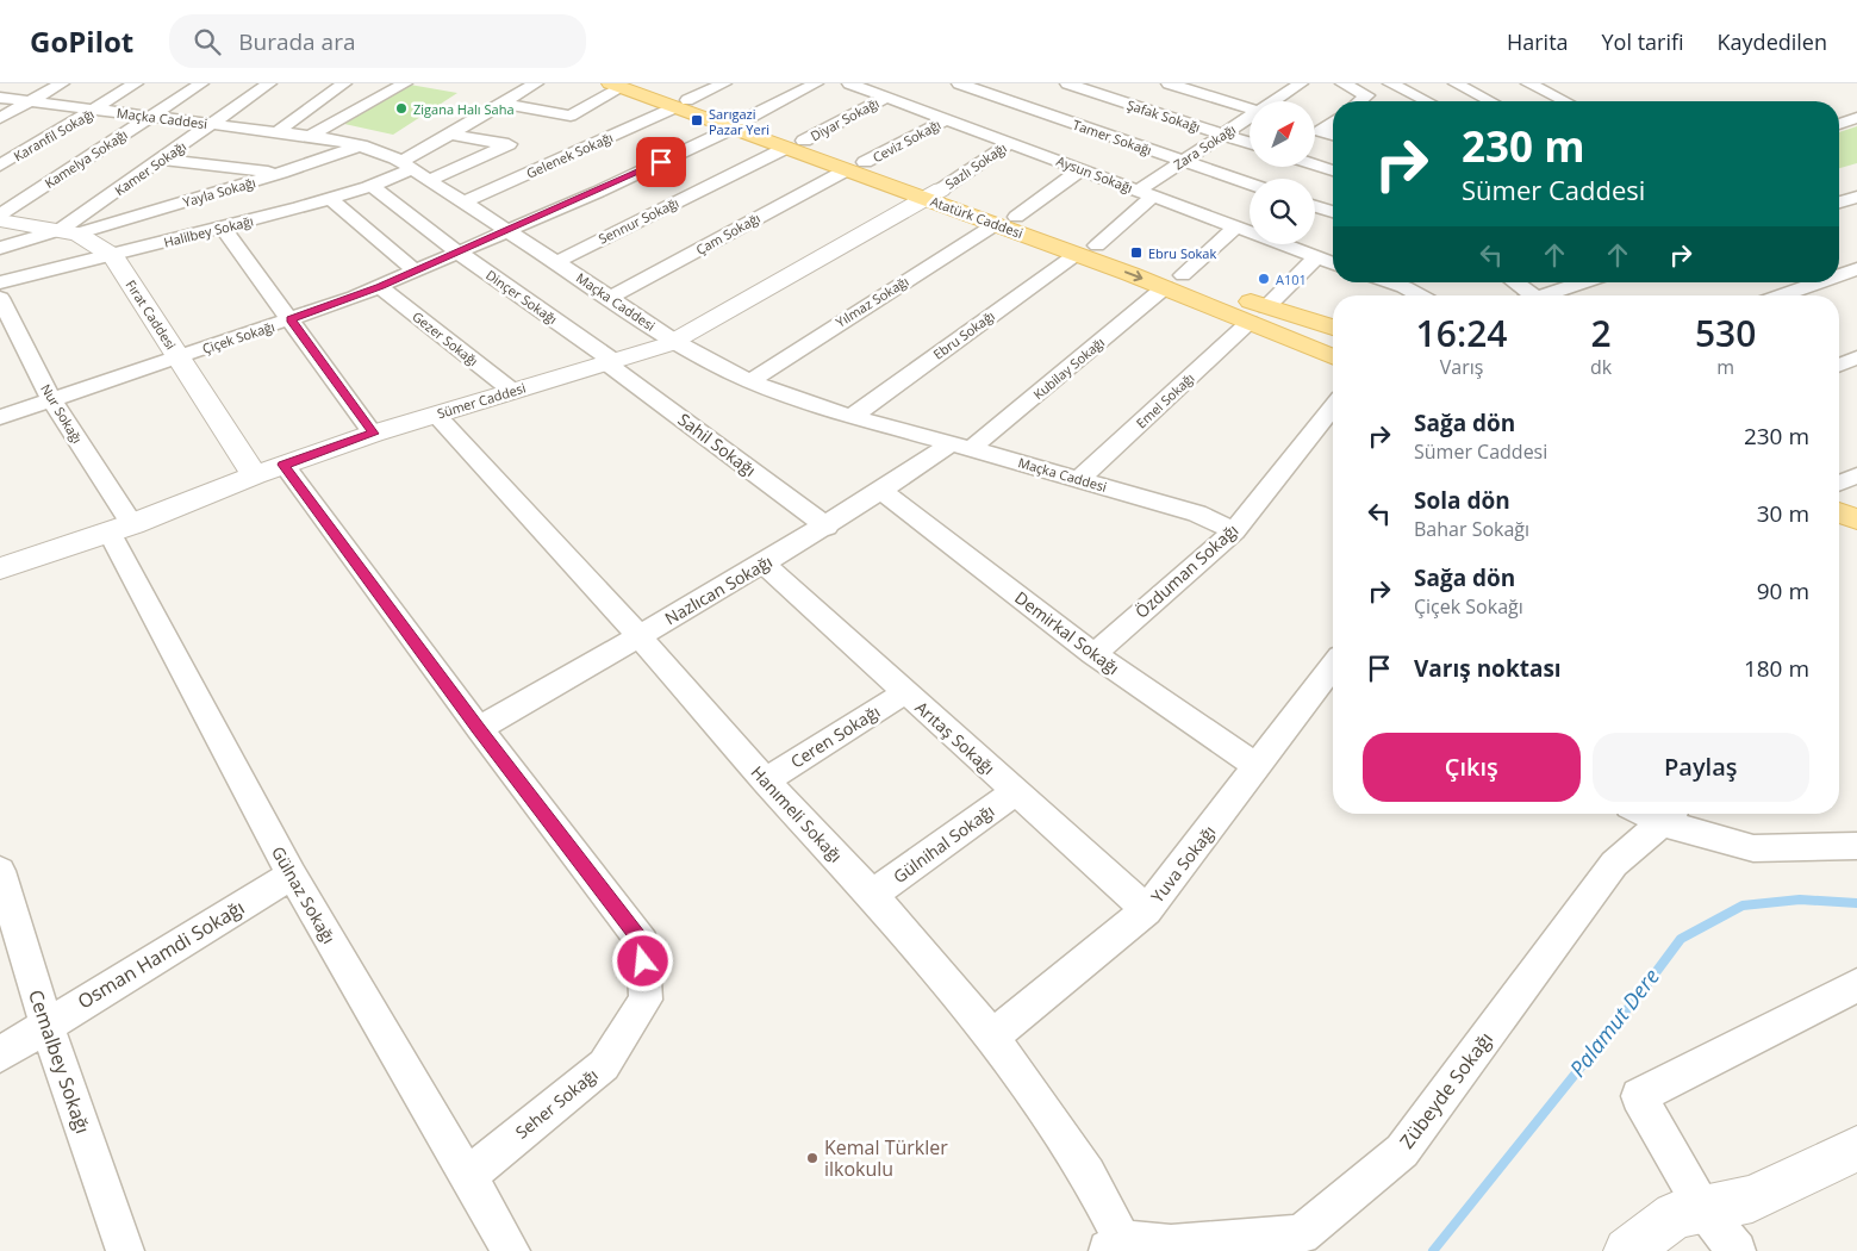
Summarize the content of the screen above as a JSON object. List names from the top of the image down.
{
  "streets": {
    "main road": ["Atatürk Caddesi"],
    "street": [
      "Şafak Sokağı",
      "Maçka Caddesi",
      "Diyar Sokağı",
      "Karanfil Sokağı",
      "Tamer Sokağı",
      "Ceviz Sokağı",
      "Zara Sokağı",
      "Gelenek Sokağı",
      "Kamelya Sokağı",
      "Sazlı Sokağı",
      "Kamer Sokağı",
      "Aysun Sokağı",
      "Yayla Sokağı",
      "Sennur Sokağı",
      "Halilbey Sokağı",
      "Çam Sokağı",
      "Dinçer Sokağı",
      "Yılmaz Sokağı",
      "Fırat Caddesi",
      "Ebru Sokağı",
      "Çiçek Sokağı",
      "Gezer Sokağı",
      "Kubilay Sokağı",
      "Sümer Caddesi",
      "Emel Sokağı",
      "Nur Sokağı",
      "Sahil Sokağı",
      "Özduman Sokağı",
      "Nazlıcan Sokağı",
      "Demirkal Sokağı",
      "Ceren Sokağı",
      "Arıtaş Sokağı",
      "Hanımeli Sokağı",
      "Gülnihal Sokağı",
      "Yuva Sokağı",
      "Gülnaz Sokağı",
      "Osman Hamdi Sokağı",
      "Cemalbey Sokağı",
      "Zübeyde Sokağı",
      "Seher Sokağı"
    ]
  },
  "crossings": [
    ["Şafak Sokağı", "Zara Sokağı"],
    ["Maçka Caddesi", "Karanfil Sokağı"],
    ["Maçka Caddesi", "Gelenek Sokağı"],
    ["Maçka Caddesi", "Kamelya Sokağı"],
    ["Maçka Caddesi", "Kamer Sokağı"],
    ["Maçka Caddesi", "Yayla Sokağı"],
    ["Maçka Caddesi", "Sennur Sokağı"],
    ["Maçka Caddesi", "Halilbey Sokağı"],
    ["Maçka Caddesi", "Çam Sokağı"],
    ["Maçka Caddesi", "Yılmaz Sokağı"],
    ["Maçka Caddesi", "Ebru Sokağı"],
    ["Maçka Caddesi", "Çiçek Sokağı"],
    ["Maçka Caddesi", "Kubilay Sokağı"],
    ["Maçka Caddesi", "Sümer Caddesi"],
    ["Maçka Caddesi", "Emel Sokağı"],
    ["Maçka Caddesi", "Özduman Sokağı"],
    ["Maçka Caddesi", "Nazlıcan Sokağı"],
    ["Diyar Sokağı", "Aysun Sokağı"],
    ["Diyar Sokağı", "Atatürk Caddesi"],
    ["Diyar Sokağı", "Sennur Sokağı"],
    ["Tamer Sokağı", "Zara Sokağı"],
    ["Ceviz Sokağı", "Aysun Sokağı"],
    ["Ceviz Sokağı", "Atatürk Caddesi"],
    ["Ceviz Sokağı", "Çam Sokağı"],
    ["Zara Sokağı", "Aysun Sokağı"],
    ["Zara Sokağı", "Atatürk Caddesi"],
    ["Gelenek Sokağı", "Atatürk Caddesi"],
    ["Sazlı Sokağı", "Aysun Sokağı"],
    ["Sazlı Sokağı", "Atatürk Caddesi"],
    ["Sazlı Sokağı", "Sümer Caddesi"],
    ["Kamer Sokağı", "Yayla Sokağı"],
    ["Kamer Sokağı", "Fırat Caddesi"],
    ["Aysun Sokağı", "Kubilay Sokağı"],
    ["Yayla Sokağı", "Fırat Caddesi"],
    ["Atatürk Caddesi", "Sennur Sokağı"],
    ["Atatürk Caddesi", "Çam Sokağı"],
    ["Atatürk Caddesi", "Yılmaz Sokağı"],
    ["Atatürk Caddesi", "Ebru Sokağı"],
    ["Atatürk Caddesi", "Çiçek Sokağı"],
    ["Atatürk Caddesi", "Kubilay Sokağı"],
    ["Atatürk Caddesi", "Sümer Caddesi"],
    ["Atatürk Caddesi", "Emel Sokağı"],
    ["Halilbey Sokağı", "Dinçer Sokağı"],
    ["Halilbey Sokağı", "Fırat Caddesi"],
    ["Dinçer Sokağı", "Çiçek Sokağı"],
    ["Dinçer Sokağı", "Sümer Caddesi"],
    ["Dinçer Sokağı", "Sahil Sokağı"],
    ["Fırat Caddesi", "Çiçek Sokağı"],
    ["Fırat Caddesi", "Sümer Caddesi"],
    ["Çiçek Sokağı", "Gezer Sokağı"],
    ["Çiçek Sokağı", "Nur Sokağı"],
    ["Gezer Sokağı", "Sümer Caddesi"],
    ["Kubilay Sokağı", "Nazlıcan Sokağı"],
    ["Sümer Caddesi", "Nur Sokağı"],
    ["Sümer Caddesi", "Sahil Sokağı"],
    ["Sümer Caddesi", "Hanımeli Sokağı"],
    ["Sümer Caddesi", "Gülnaz Sokağı"],
    ["Sümer Caddesi", "Seher Sokağı"],
    ["Nur Sokağı", "Gülnaz Sokağı"],
    ["Sahil Sokağı", "Nazlıcan Sokağı"],
    ["Özduman Sokağı", "Demirkal Sokağı"],
    ["Nazlıcan Sokağı", "Demirkal Sokağı"],
    ["Nazlıcan Sokağı", "Arıtaş Sokağı"],
    ["Nazlıcan Sokağı", "Hanımeli Sokağı"],
    ["Nazlıcan Sokağı", "Seher Sokağı"],
    ["Demirkal Sokağı", "Yuva Sokağı"],
    ["Ceren Sokağı", "Arıtaş Sokağı"],
    ["Ceren Sokağı", "Hanımeli Sokağı"],
    ["Arıtaş Sokağı", "Gülnihal Sokağı"],
    ["Arıtaş Sokağı", "Yuva Sokağı"],
    ["Hanımeli Sokağı", "Gülnihal Sokağı"],
    ["Hanımeli Sokağı", "Yuva Sokağı"],
    ["Hanımeli Sokağı", "Zübeyde Sokağı"],
    ["Gülnaz Sokağı", "Osman Hamdi Sokağı"],
    ["Gülnaz Sokağı", "Seher Sokağı"],
    ["Osman Hamdi Sokağı", "Cemalbey Sokağı"]
  ],
  "water": ["Palamut Dere"],
  "places": {
    "other": ["Zigana Halı Saha", "A101", "Kemal Türkler ilkokulu"],
    "transit": ["Sarıgazi Pazar Yeri", "Ebru Sokak"]
  },
  "north": "top right",
  "page": {
    "header": "GoPilot",
    "search": "Burada ara",
    "nav": ["Harita", "Yol tarifi", "Kaydedilen"],
    "turn": ["230 m", "Sümer Caddesi"],
    "eta": [
      "16:24",
      "Varış",
      "2",
      "dk",
      "530",
      "m"
    ],
    "list": [
      {
        "name": "Sağa dön",
        "note": "Sümer Caddesi",
        "value": "230 m"
      },
      {
        "name": "Sola dön",
        "note": "Bahar Sokağı",
        "value": "30 m"
      },
      {
        "name": "Sağa dön",
        "note": "Çiçek Sokağı",
        "value": "90 m"
      },
      {
        "name": "Varış noktası",
        "value": "180 m"
      }
    ],
    "buttons": ["Çıkış", "Paylaş"]
  }
}
